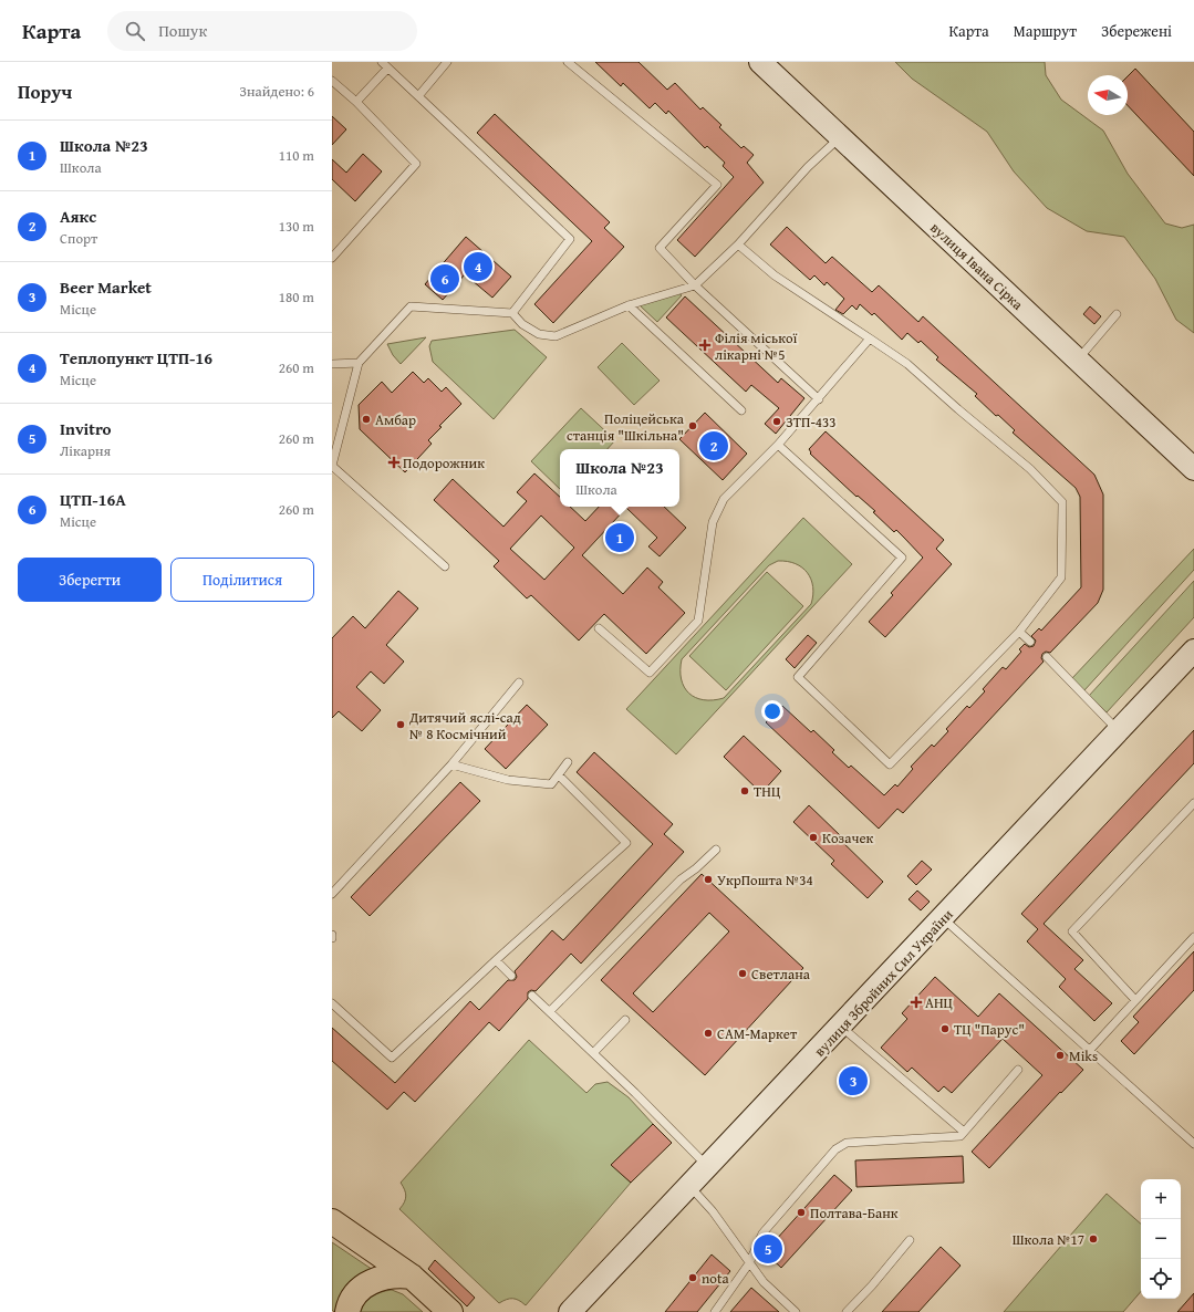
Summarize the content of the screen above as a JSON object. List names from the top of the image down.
{
  "streets": {
    "street": ["вулиця Івана Сірка", "вулиця Збройних Сил України"]
  },
  "places": {
    "health": ["Філія міської лікарні №5", "Подорожник", "АНЦ"],
    "other": [
      "Амбар",
      "ЗТП-433",
      "Поліцейська станція \"Шкільна\"",
      "Дитячий яслі-сад № 8 Космічний",
      "ТНЦ",
      "Козачек",
      "УкрПошта №34",
      "Светлана",
      "ТЦ \"Парус\"",
      "САМ-Маркет",
      "Miks",
      "Полтава-Банк",
      "Школа №17",
      "nota"
    ]
  },
  "north": "left",
  "page": {
    "header": "Карта",
    "search": "Пошук",
    "nav": ["Карта", "Маршрут", "Збережені"],
    "heading": ["Поруч", "Знайдено: 6"],
    "list": [
      {
        "mark": "1",
        "name": "Школа №23",
        "note": "Школа",
        "value": "110 m"
      },
      {
        "mark": "2",
        "name": "Аякс",
        "note": "Спорт",
        "value": "130 m"
      },
      {
        "mark": "3",
        "name": "Beer Market",
        "note": "Місце",
        "value": "180 m"
      },
      {
        "mark": "4",
        "name": "Теплопункт ЦТП-16",
        "note": "Місце",
        "value": "260 m"
      },
      {
        "mark": "5",
        "name": "Invitro",
        "note": "Лікарня",
        "value": "260 m"
      },
      {
        "mark": "6",
        "name": "ЦТП-16А",
        "note": "Місце",
        "value": "260 m"
      }
    ],
    "pins": [
      "4",
      "6",
      "2",
      "1",
      "3",
      "5"
    ],
    "popup": ["Школа №23", "Школа"],
    "buttons": ["Зберегти", "Поділитися"],
    "map_buttons": ["+", "−"]
  }
}
